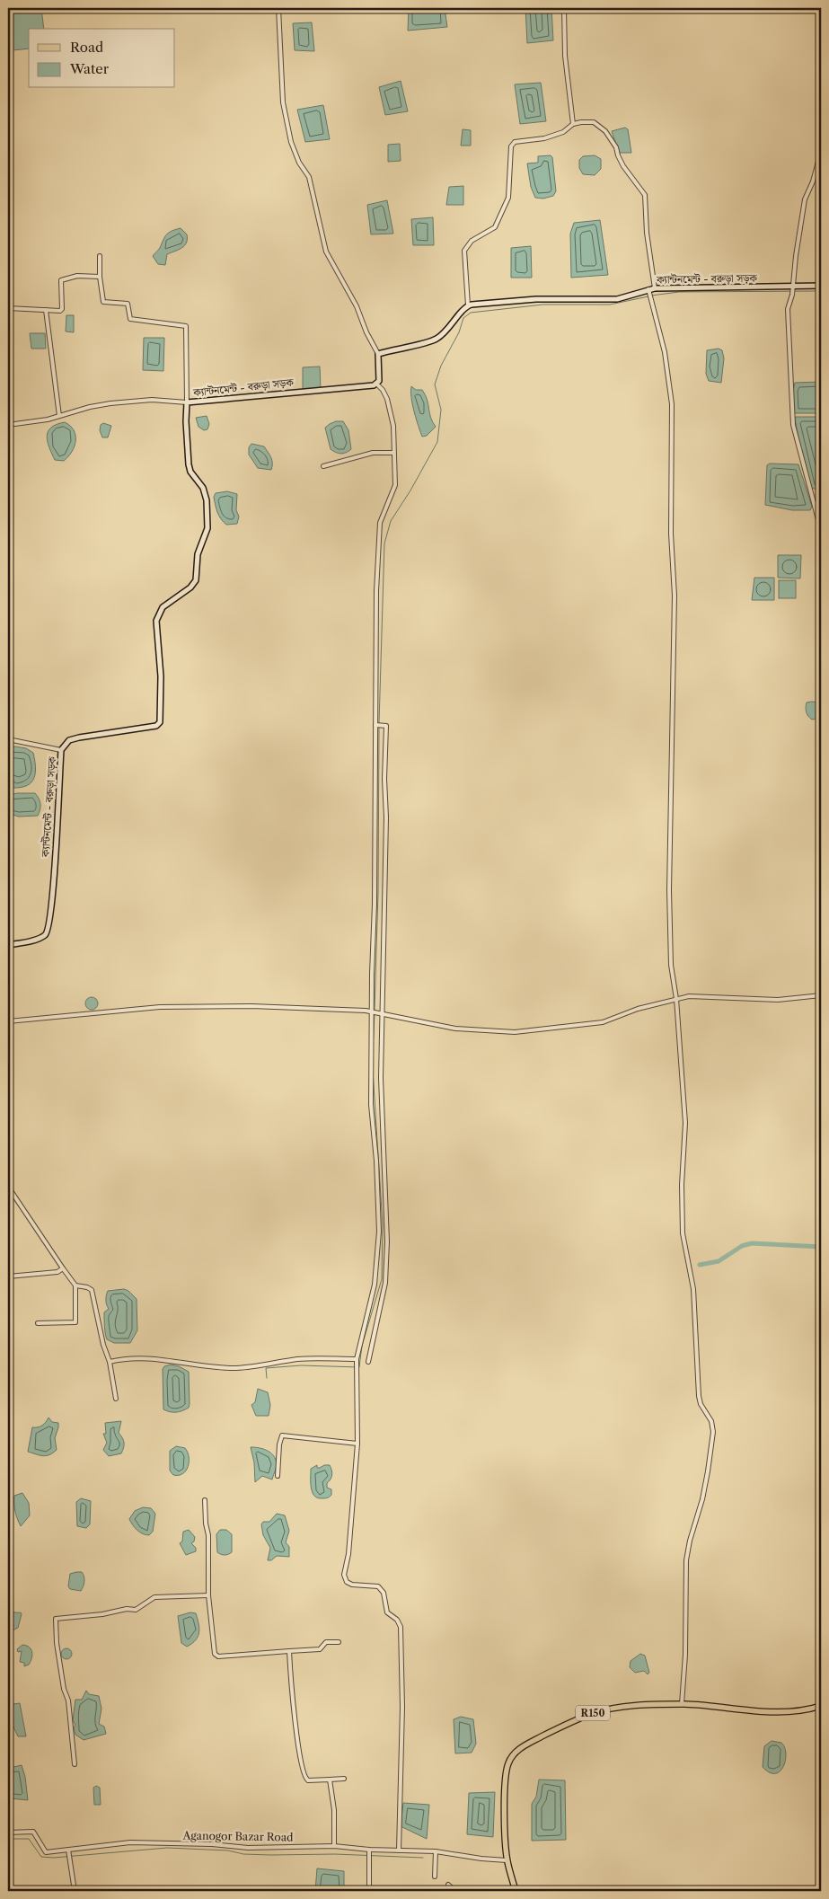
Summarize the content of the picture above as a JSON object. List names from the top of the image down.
{
  "streets": {
    "main road": ["ক্যান্টনমেন্ট - বরুড়া সড়ক", "R150"],
    "street": ["Aganogor Bazar Road"]
  },
  "crossings": [
    ["R150", "Aganogor Bazar Road"]
  ],
  "legend": ["Road", "Water"]
}
